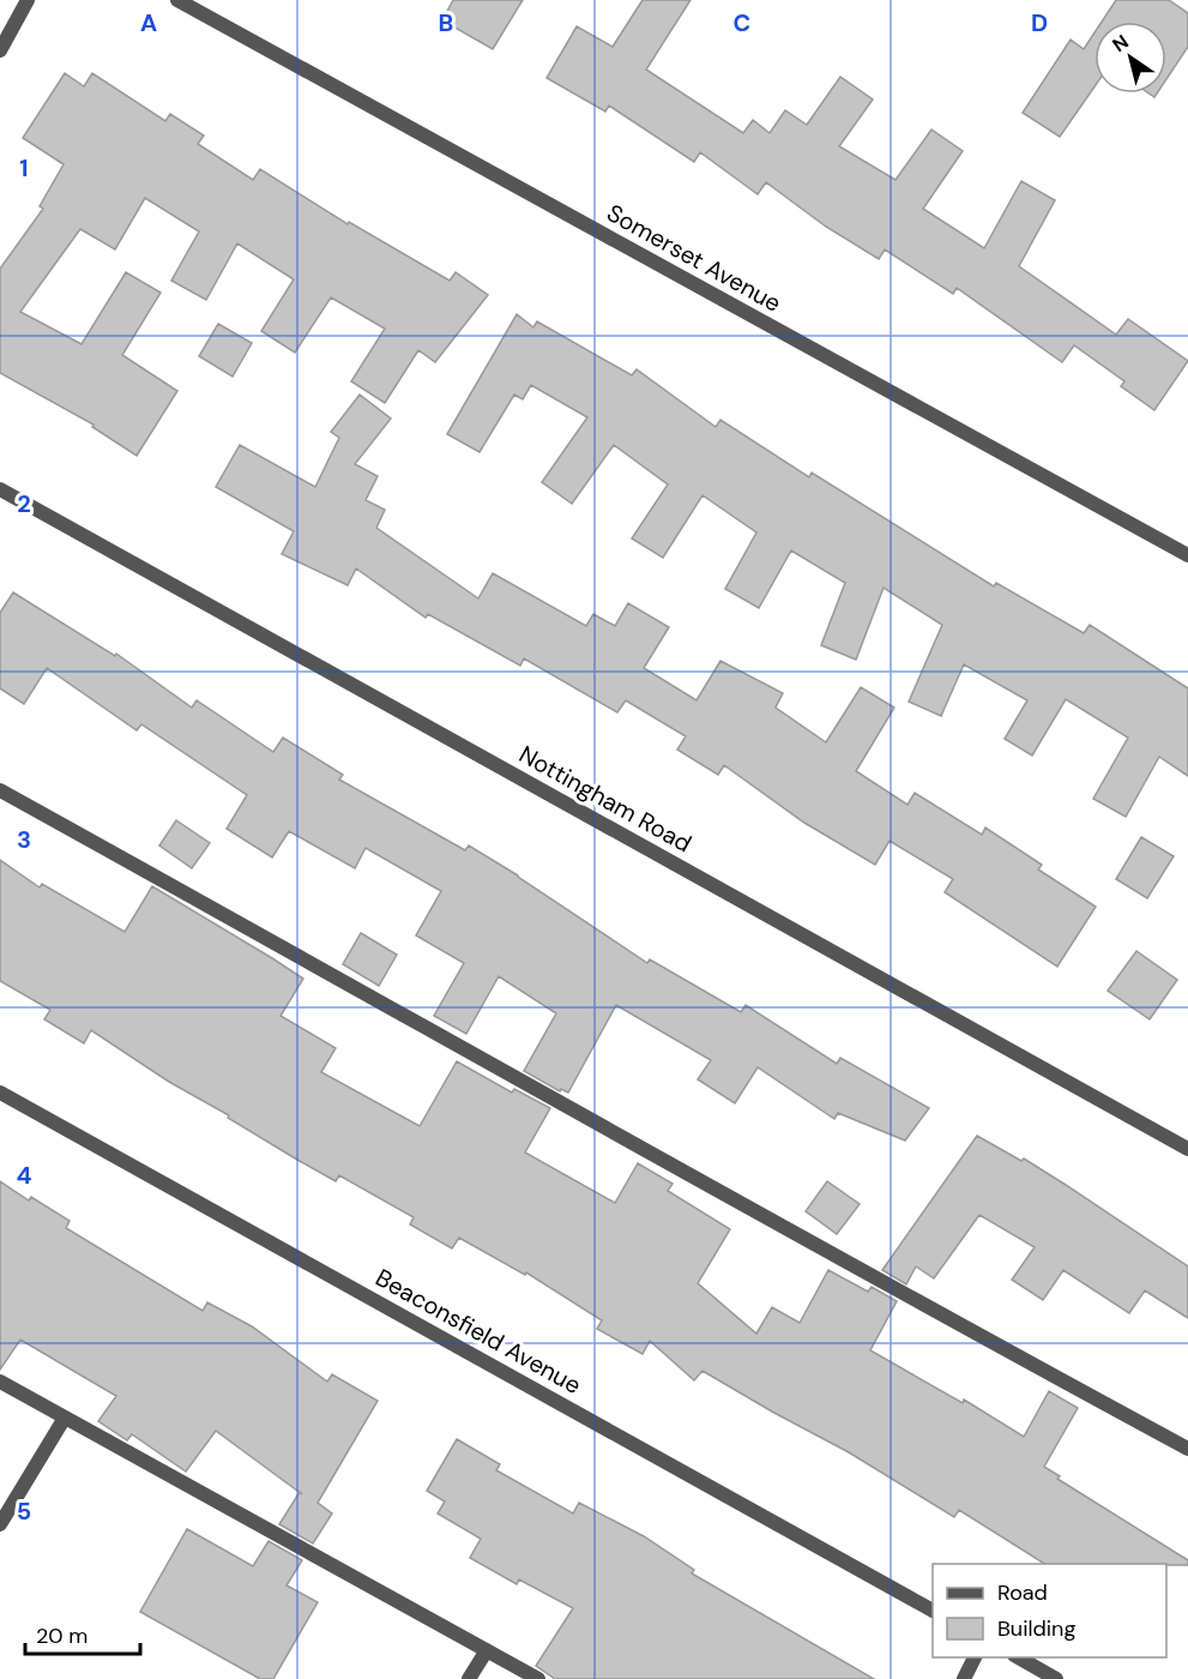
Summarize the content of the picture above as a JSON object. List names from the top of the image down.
{
  "streets": {
    "street": ["Somerset Avenue", "Nottingham Road", "Beaconsfield Avenue"]
  },
  "legend": ["Road", "Building"],
  "scale_bar": "20 m",
  "north": "top left",
  "grid": {
    "columns": [
      "A",
      "B",
      "C",
      "D"
    ],
    "rows": [
      "1",
      "2",
      "3",
      "4",
      "5"
    ]
  }
}
